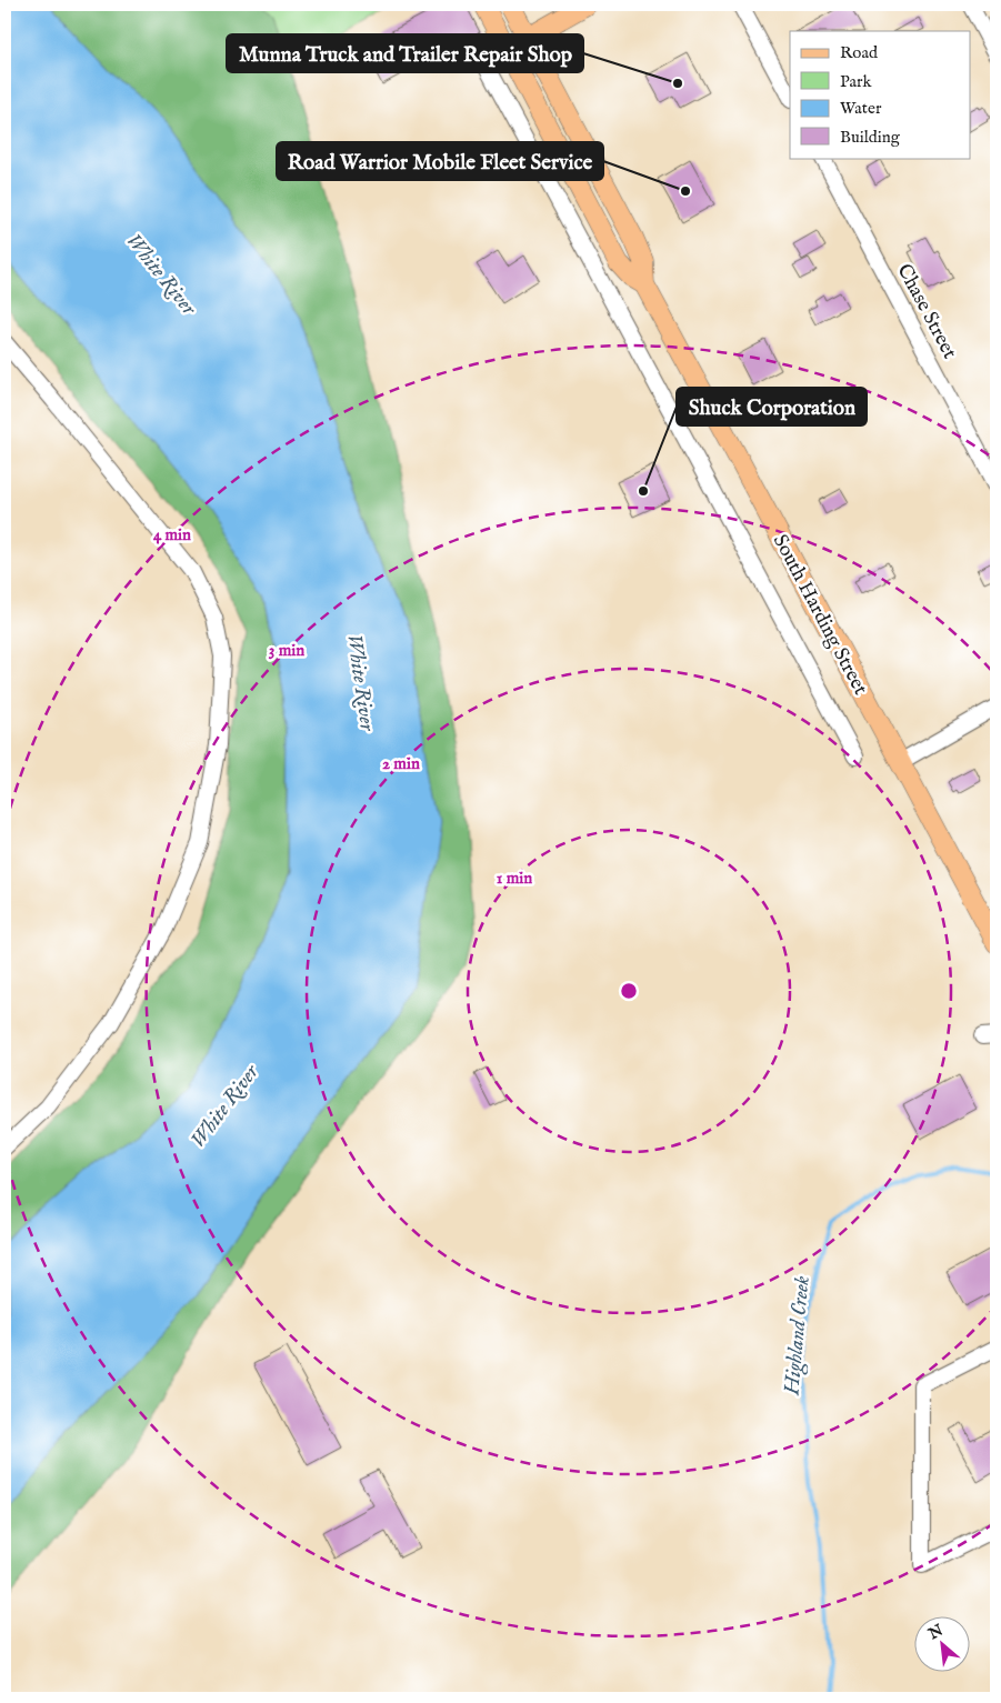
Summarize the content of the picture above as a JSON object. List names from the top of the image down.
{
  "streets": {
    "main road": ["South Harding Street"],
    "street": ["Chase Street"]
  },
  "water": ["White River", "Highland Creek"],
  "places": ["Munna Truck and Trailer Repair Shop", "Road Warrior Mobile Fleet Service", "Shuck Corporation"],
  "legend": [
    "Road",
    "Park",
    "Water",
    "Building"
  ],
  "north": "top left",
  "rings": [
    "4 min",
    "3 min",
    "2 min",
    "1 min"
  ]
}
